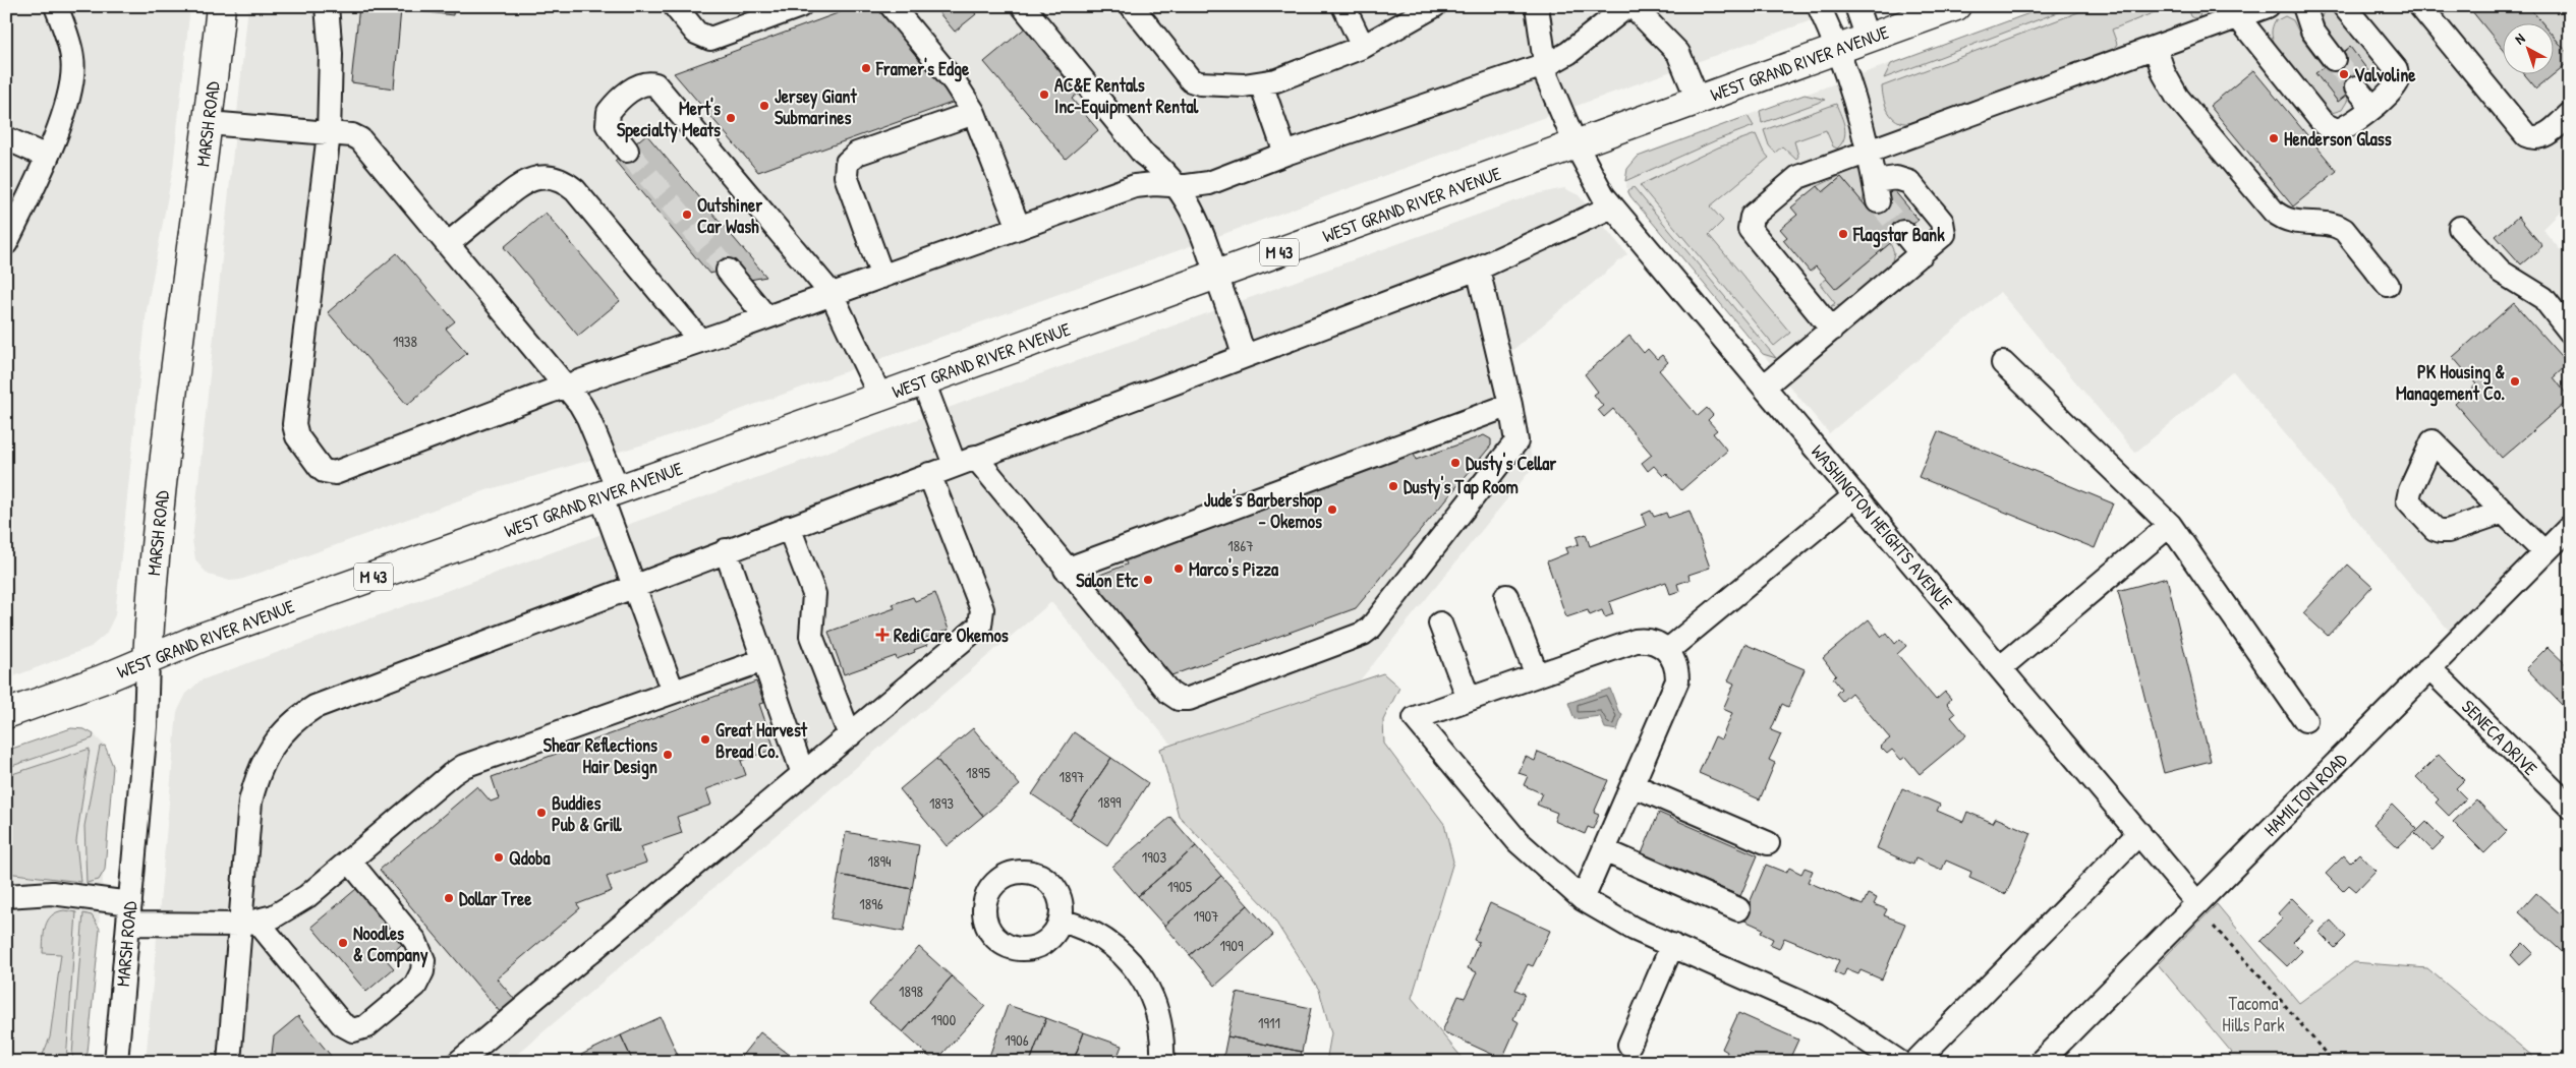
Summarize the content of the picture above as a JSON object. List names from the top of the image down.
{
  "streets": {
    "main road": ["WEST GRAND RIVER AVENUE", "MARSH ROAD", "M 43"],
    "street": ["WASHINGTON HEIGHTS AVENUE", "SENECA DRIVE", "HAMILTON ROAD"]
  },
  "crossings": [
    ["WEST GRAND RIVER AVENUE", "MARSH ROAD"],
    ["WEST GRAND RIVER AVENUE", "WASHINGTON HEIGHTS AVENUE"],
    ["WASHINGTON HEIGHTS AVENUE", "HAMILTON ROAD"],
    ["SENECA DRIVE", "HAMILTON ROAD"]
  ],
  "parks": ["Tacoma Hills Park"],
  "places": {
    "other": [
      "Framer's Edge",
      "Valvoline",
      "AC&E Rentals Inc-Equipment Rental",
      "Jersey Giant Submarines",
      "Mert's Specialty Meats",
      "Henderson Glass",
      "Outshiner Car Wash",
      "Flagstar Bank",
      "PK Housing & Management Co.",
      "Dusty's Cellar",
      "Dusty's Tap Room",
      "Jude's Barbershop - Okemos",
      "Marco's Pizza",
      "Salon Etc",
      "Great Harvest Bread Co.",
      "Shear Reflections Hair Design",
      "Buddies Pub & Grill",
      "Qdoba",
      "Dollar Tree",
      "Noodles & Company"
    ],
    "health": ["RediCare Okemos"]
  },
  "house_numbers": [
    "1938",
    "1867",
    "1895",
    "1897",
    "1899",
    "1893",
    "1903",
    "1894",
    "1905",
    "1896",
    "1907",
    "1909",
    "1898",
    "1900",
    "1911",
    "1906"
  ],
  "north": "top left"
}
